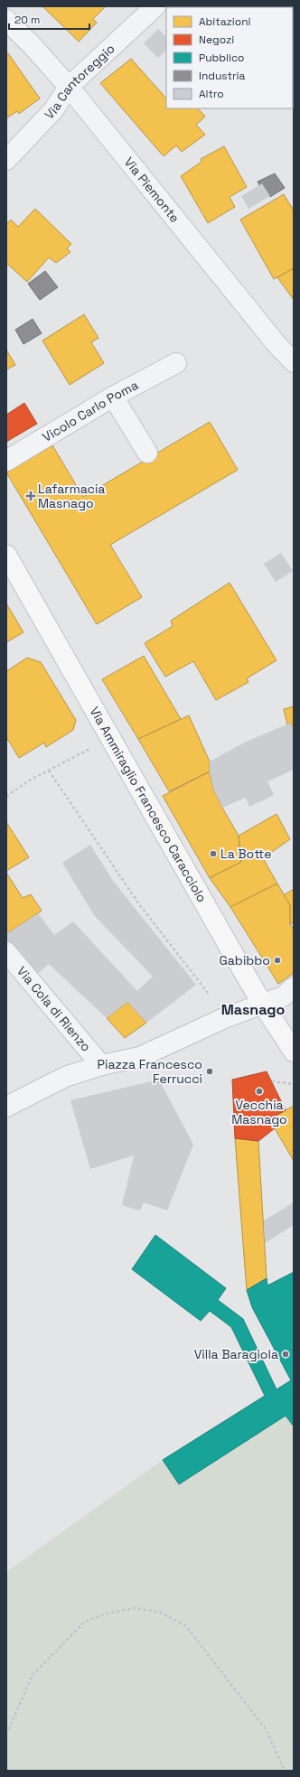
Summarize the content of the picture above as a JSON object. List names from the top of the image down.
{
  "streets": {
    "main road": ["Via Ammiraglio Francesco Caracciolo"],
    "street": [
      "Via Cantoreggio",
      "Via Piemonte",
      "Vicolo Carlo Poma",
      "Via Cola di Rienzo"
    ]
  },
  "crossings": [
    ["Via Cantoreggio", "Via Piemonte"]
  ],
  "districts": ["Masnago"],
  "places": {
    "health": ["Lafarmacia Masnago"],
    "other": [
      "La Botte",
      "Gabibbo",
      "Piazza Francesco Ferrucci",
      "Vecchia Masnago",
      "Villa Baragiola"
    ]
  },
  "legend": [
    "Abitazioni",
    "Negozi",
    "Pubblico",
    "Industria",
    "Altro"
  ],
  "scale_bar": "20 m"
}
